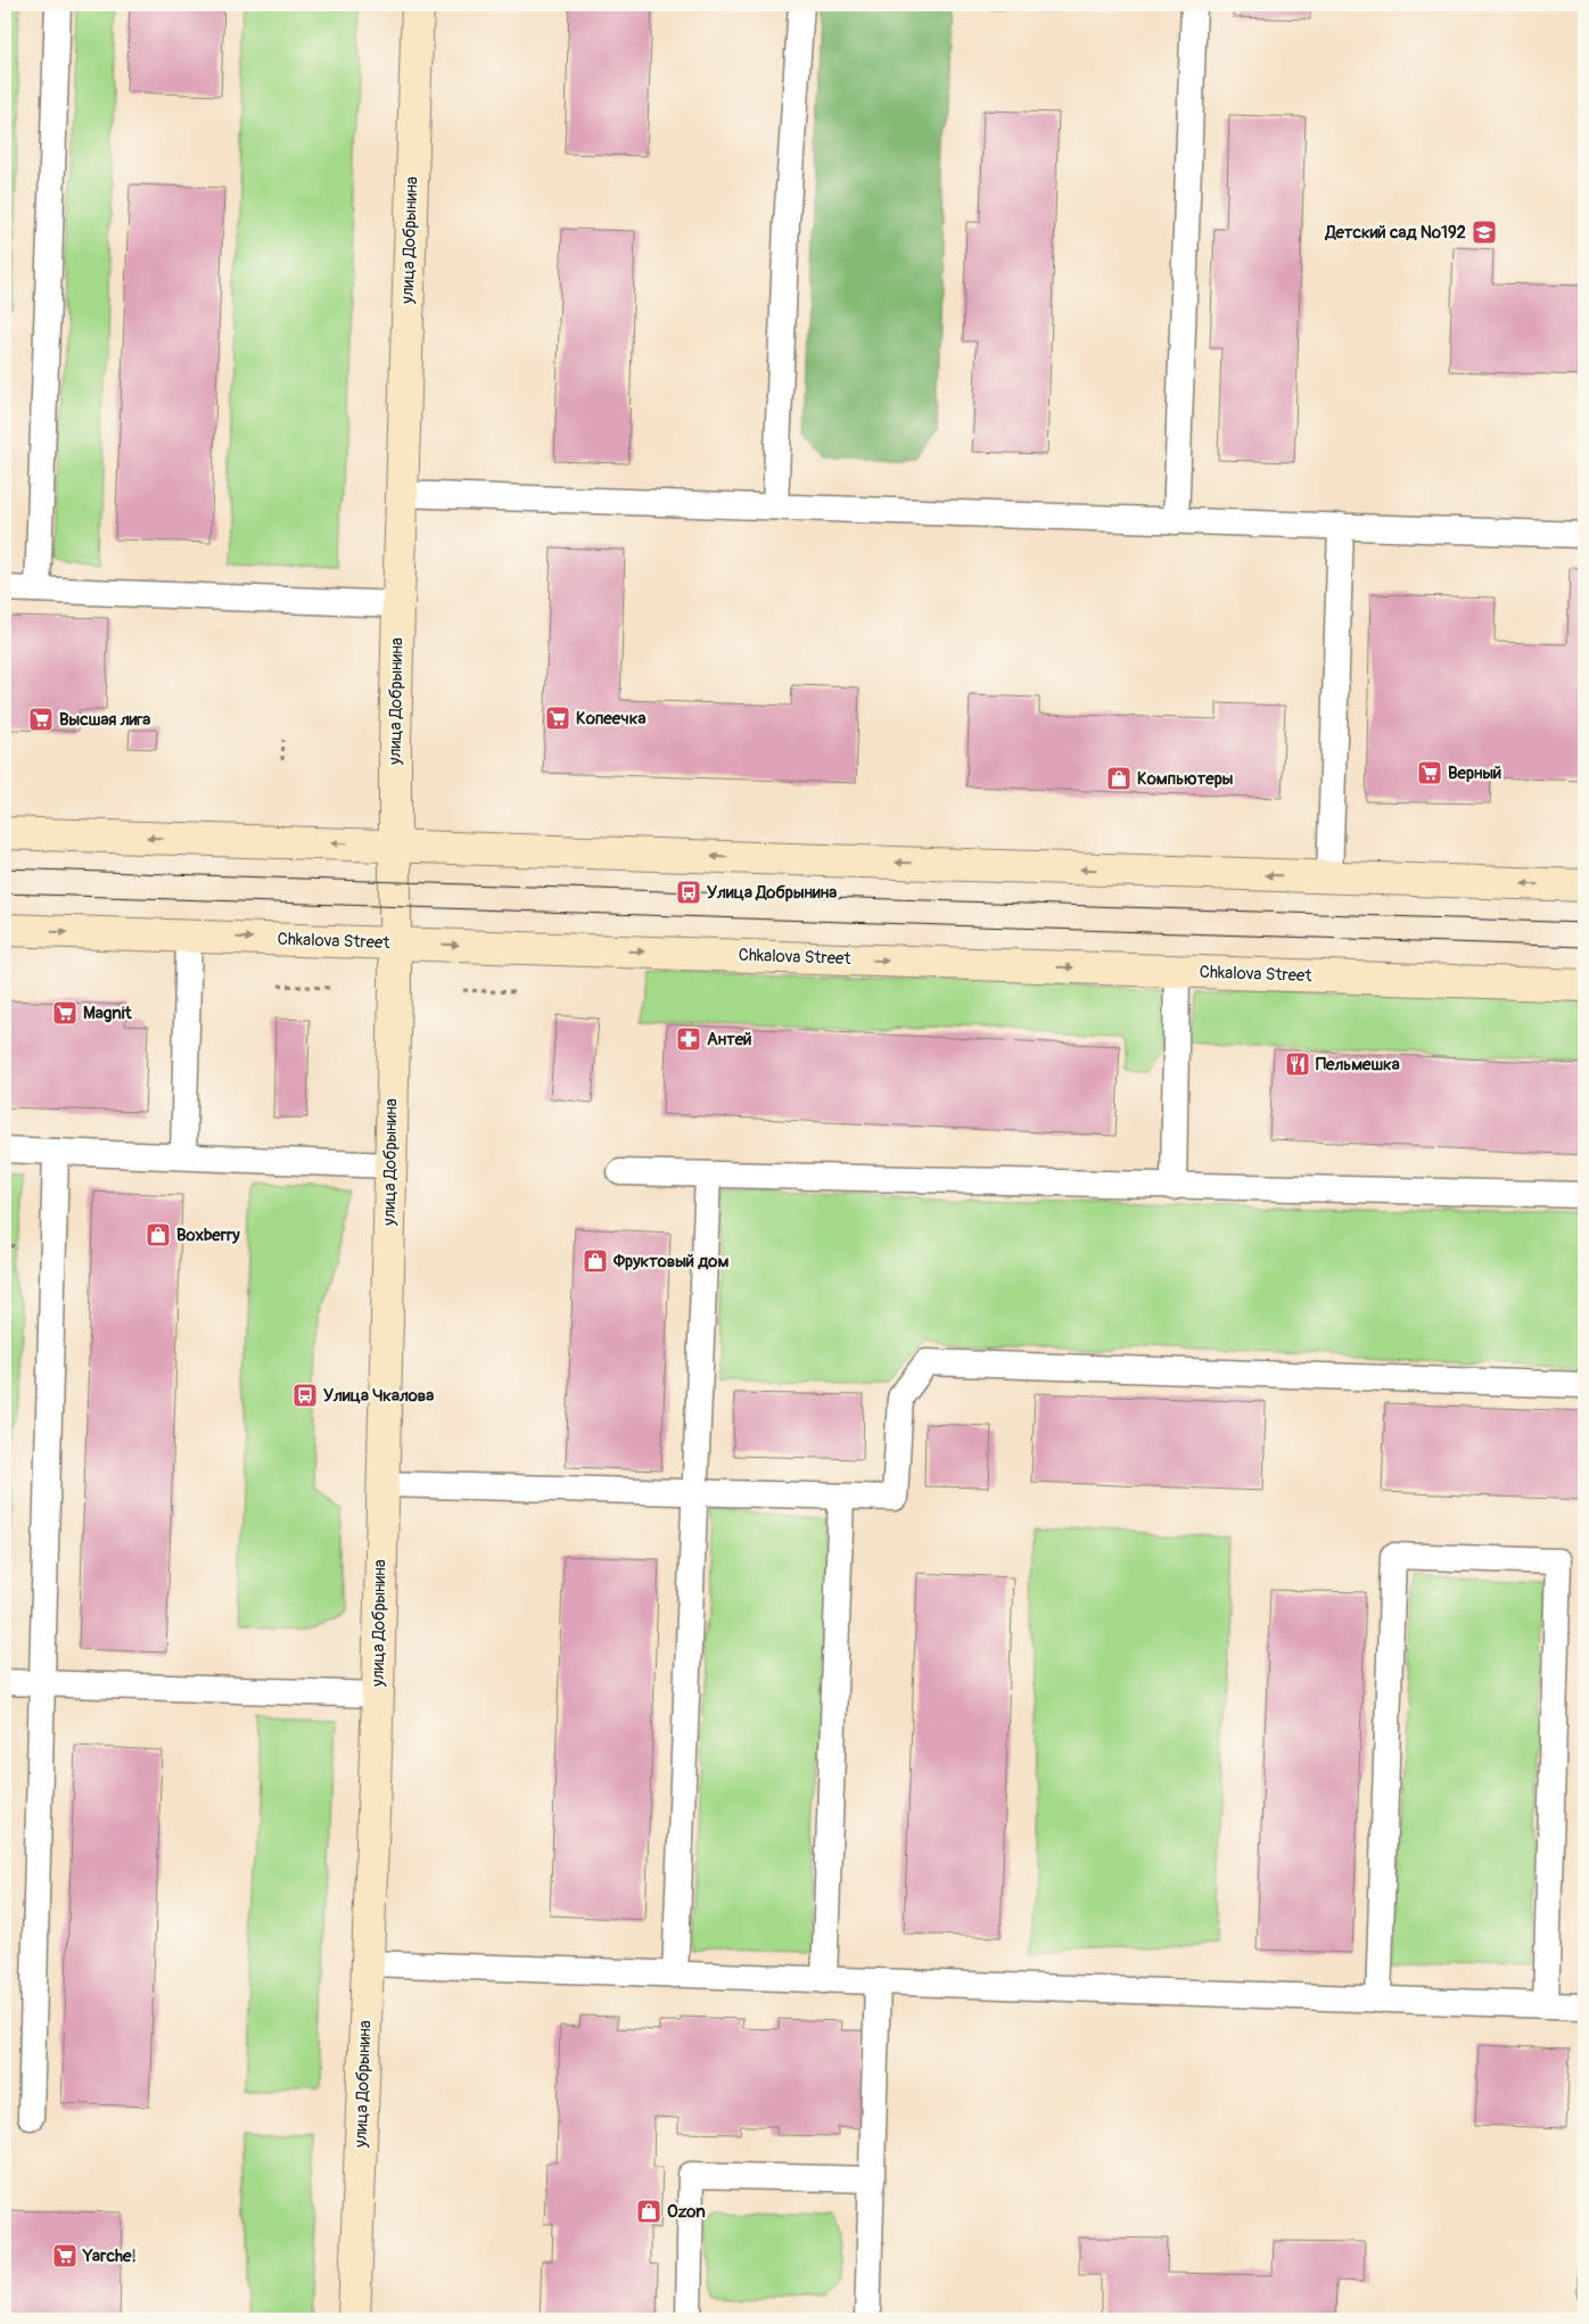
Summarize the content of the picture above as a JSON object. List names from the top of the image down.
{
  "streets": {
    "main road": ["улица Добрынина", "Chkalova Street"]
  },
  "crossings": [
    ["улица Добрынина", "Chkalova Street"]
  ],
  "places": {
    "school or university": ["Детский сад №192"],
    "supermarket": [
      "Копеечка",
      "Высшая лига",
      "Верный",
      "Magnit",
      "Yarche!"
    ],
    "shop": [
      "Компьютеры",
      "Boxberry",
      "Фруктовый дом",
      "Ozon"
    ],
    "bus stop": ["Улица Добрынина", "Улица Чкалова"],
    "pharmacy": ["Антей"],
    "restaurant": ["Пельмешка"]
  }
}
